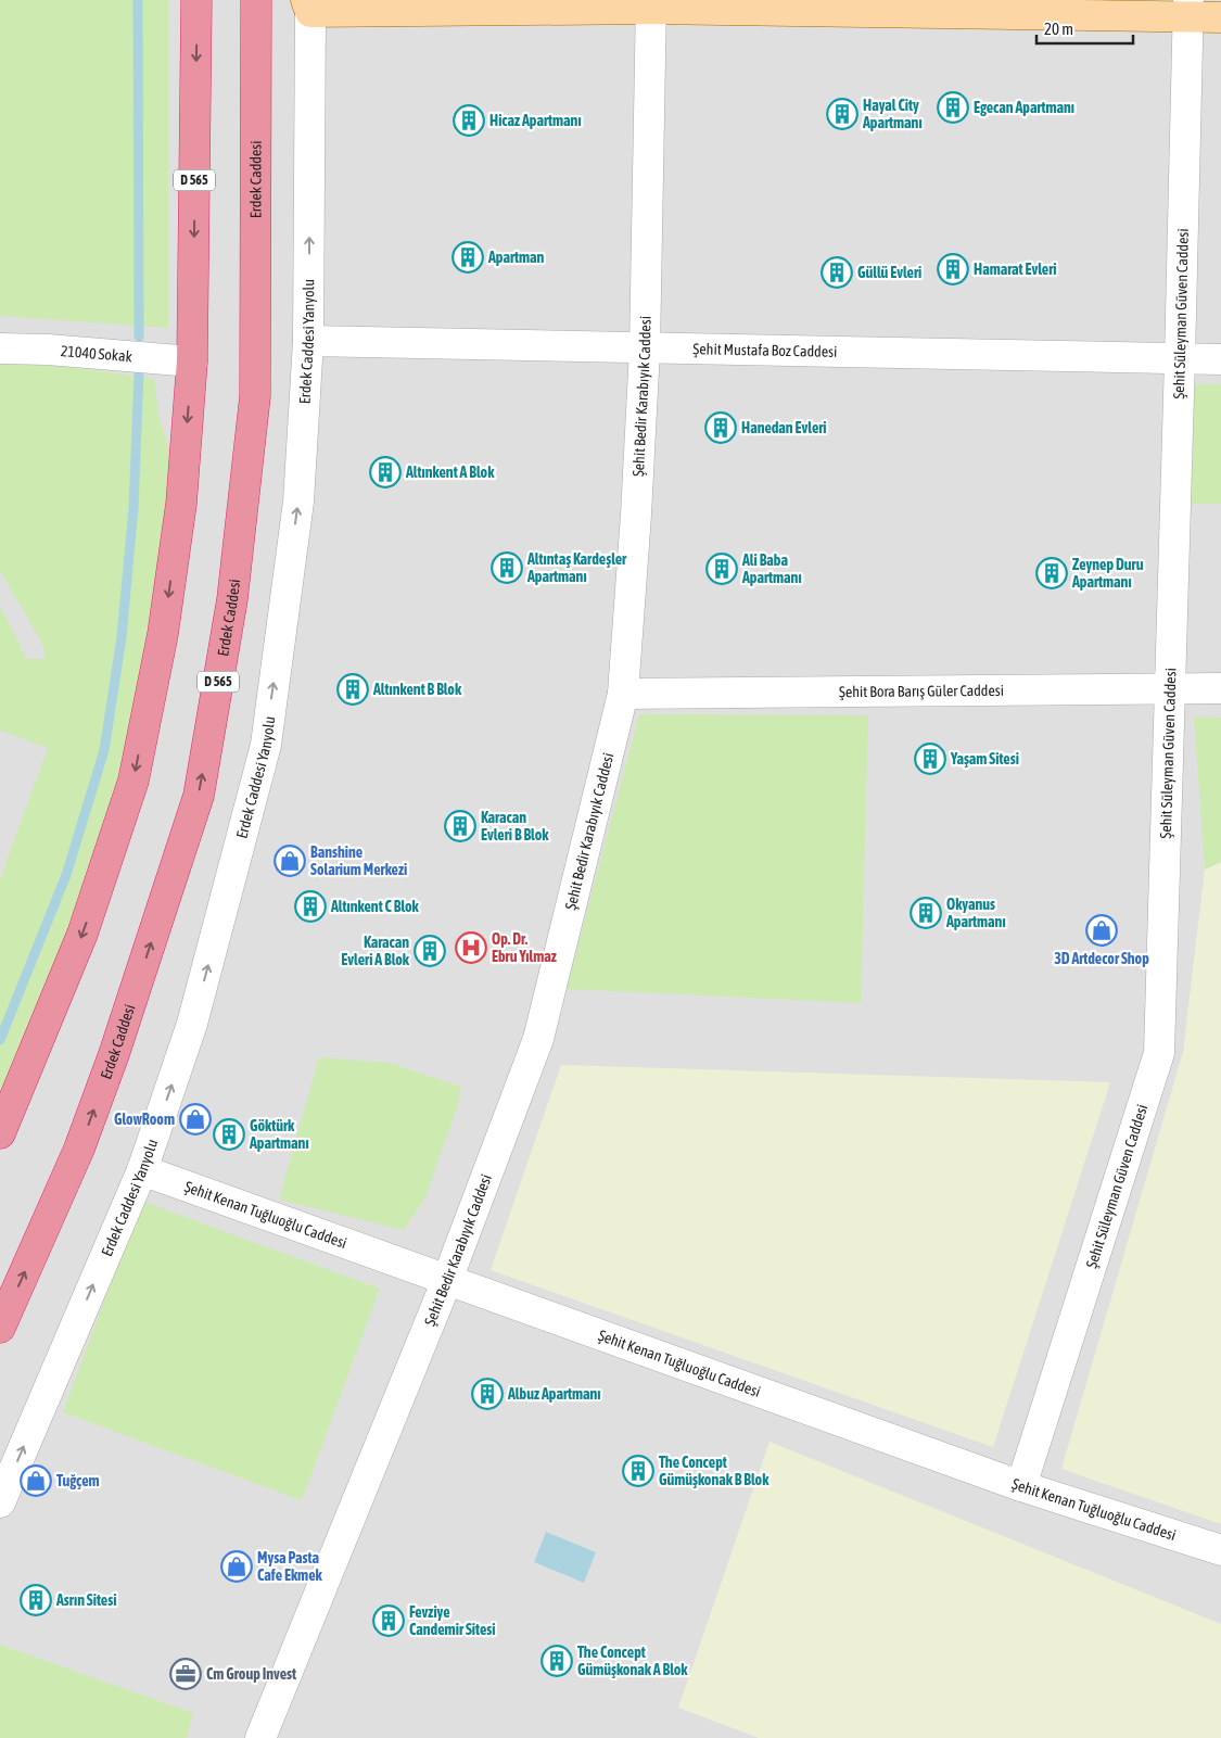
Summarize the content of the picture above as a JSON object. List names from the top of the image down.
{
  "streets": {
    "highway": ["Erdek Caddesi", "D 565"],
    "street": [
      "Şehit Süleyman Güven Caddesi",
      "Erdek Caddesi Yanyolu",
      "Şehit Mustafa Boz Caddesi",
      "21040 Sokak",
      "Şehit Bedir Karabıyık Caddesi",
      "Şehit Bora Barış Güler Caddesi",
      "Şehit Kenan Tuğluoğlu Caddesi"
    ]
  },
  "crossings": [
    ["D 565", "21040 Sokak"],
    ["Şehit Süleyman Güven Caddesi", "Şehit Mustafa Boz Caddesi"],
    ["Şehit Süleyman Güven Caddesi", "Şehit Bora Barış Güler Caddesi"],
    ["Şehit Süleyman Güven Caddesi", "Şehit Kenan Tuğluoğlu Caddesi"],
    ["Erdek Caddesi Yanyolu", "Şehit Mustafa Boz Caddesi"],
    ["Erdek Caddesi Yanyolu", "Şehit Kenan Tuğluoğlu Caddesi"],
    ["Şehit Mustafa Boz Caddesi", "Şehit Bedir Karabıyık Caddesi"],
    ["Şehit Bedir Karabıyık Caddesi", "Şehit Bora Barış Güler Caddesi"],
    ["Şehit Bedir Karabıyık Caddesi", "Şehit Kenan Tuğluoğlu Caddesi"]
  ],
  "one_way": ["Erdek Caddesi Yanyolu"],
  "places": {
    "building": [
      "Egecan Apartmanı",
      "Hayal City Apartmanı",
      "Hicaz Apartmanı",
      "Apartman",
      "Hamarat Evleri",
      "Güllü Evleri",
      "Hanedan Evleri",
      "Altınkent A Blok",
      "Altıntaş Kardeşler Apartmanı",
      "Ali Baba Apartmanı",
      "Zeynep Duru Apartmanı",
      "Altınkent B Blok",
      "Yaşam Sitesi",
      "Karacan Evleri B Blok",
      "Altınkent C Blok",
      "Okyanus Apartmanı",
      "Karacan Evleri A Blok",
      "Göktürk Apartmanı",
      "Albuz Apartmanı",
      "The Concept Gümüşkonak B Blok",
      "Asrın Sitesi",
      "Fevziye Candemir Sitesi",
      "The Concept Gümüşkonak A Blok"
    ],
    "shop": [
      "Banshine Solarium Merkezi",
      "3D Artdecor Shop",
      "GlowRoom",
      "Tuğçem",
      "Mysa Pasta Cafe Ekmek"
    ],
    "hospital": ["Op. Dr. Ebru Yılmaz"],
    "office": ["Cm Group Invest"]
  },
  "scale_bar": "20 m"
}
